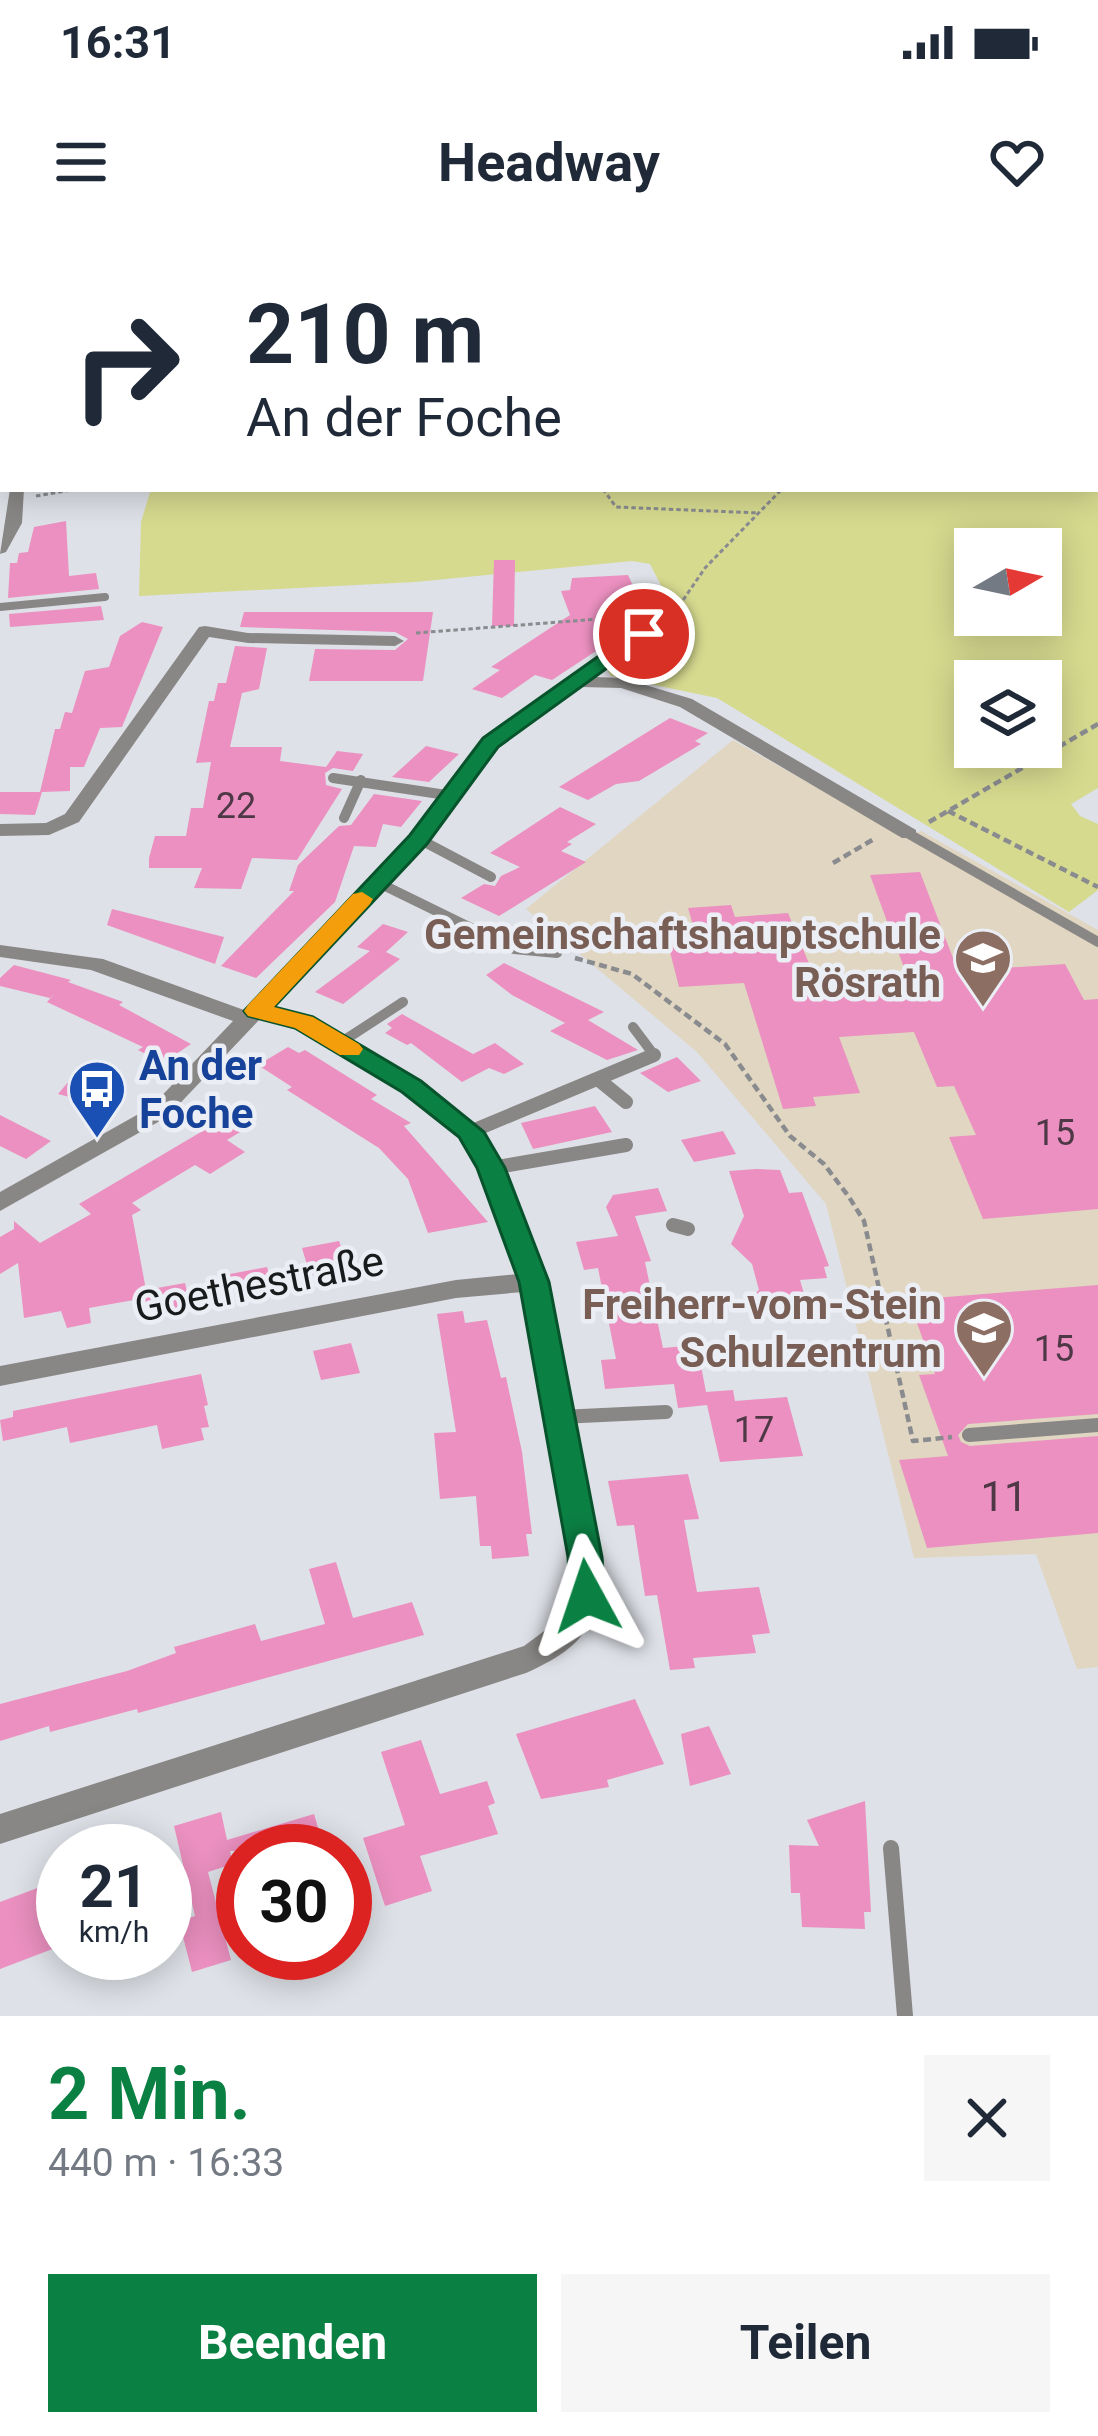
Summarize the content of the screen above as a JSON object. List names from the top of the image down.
{
  "streets": {
    "street": ["Goethestraße"]
  },
  "places": {
    "school or university": ["Gemeinschaftshauptschule Rösrath", "Freiherr-vom-Stein Schulzentrum"],
    "bus stop": ["An der Foche"]
  },
  "house_numbers": [
    "22",
    "15",
    "15",
    "17",
    "11"
  ],
  "north": "right",
  "page": {
    "status": "16:31",
    "header": "Headway",
    "turn": ["210 m", "An der Foche"],
    "speed": "21 km/h",
    "limit": "30",
    "heading": ["2 Min.", "440 m · 16:33"],
    "buttons": ["Beenden", "Teilen"]
  }
}
